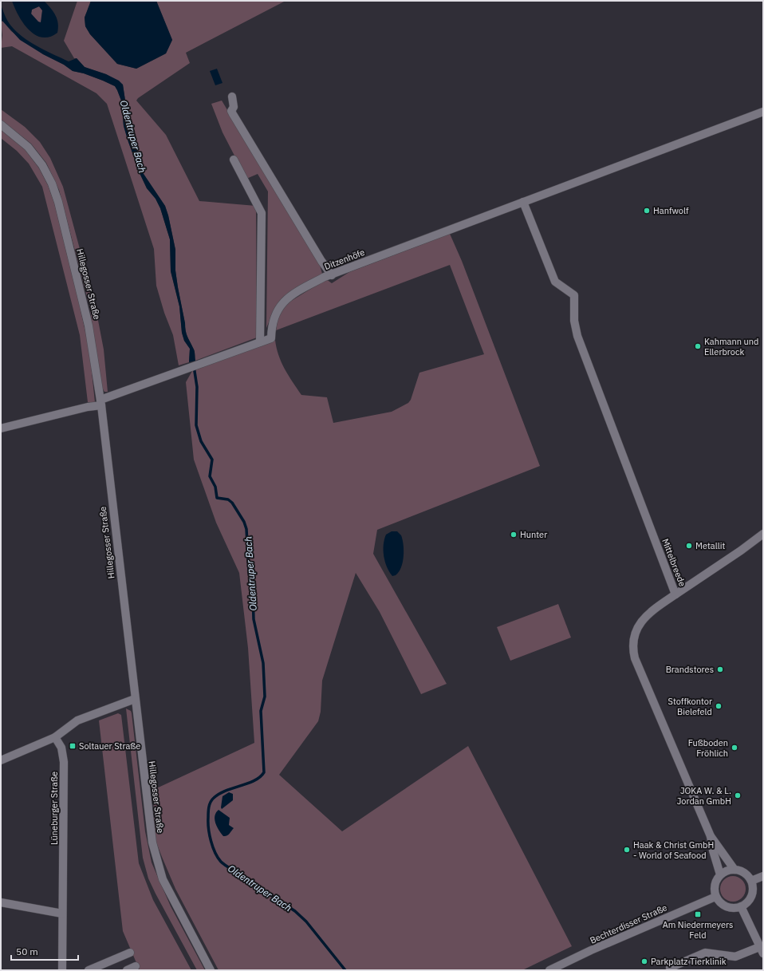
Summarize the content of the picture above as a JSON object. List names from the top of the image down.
{
  "streets": {
    "street": [
      "Ditzenhöfe",
      "Hillegosser Straße",
      "Mittelbreede",
      "Lüneburger Straße",
      "Bechterdisser Straße"
    ]
  },
  "crossings": [
    ["Ditzenhöfe", "Mittelbreede"]
  ],
  "water": ["Oldentruper Bach"],
  "places": {
    "other": [
      "Hanfwolf",
      "Kahmann und Ellerbrock",
      "Hunter",
      "Metallit",
      "Brandstores",
      "Stoffkontor Bielefeld",
      "Fußboden Fröhlich",
      "JOKA W. & L. Jordan GmbH",
      "Haak & Christ GmbH - World of Seafood",
      "Parkplatz Tierklinik"
    ],
    "transit": ["Soltauer Straße", "Am Niedermeyers Feld"]
  },
  "scale_bar": "50 m"
}
